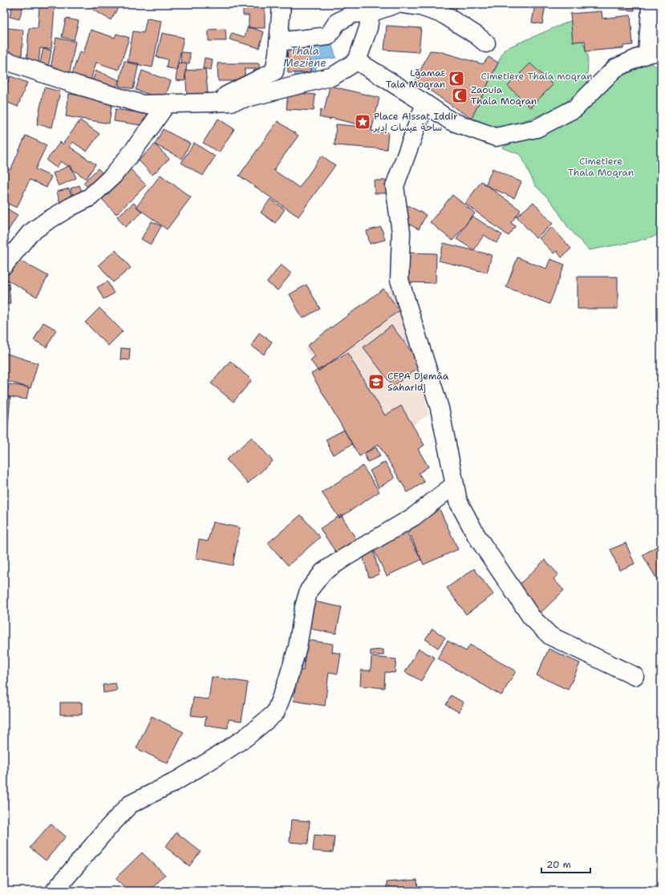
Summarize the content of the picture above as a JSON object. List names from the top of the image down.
{
  "water": ["Thala Meziene"],
  "parks": ["Cimetiere Thala moqran", "Cimetiere Thala Moqran"],
  "places": {
    "mosque": ["Lǧamaε Tala Moqran", "Zaouia Thala Moqran"],
    "place": ["Place Aissat Iddir ساحة عيسات إدير"],
    "school or university": ["CFPA Djemâa Saharidj"]
  },
  "scale_bar": "20 m"
}
